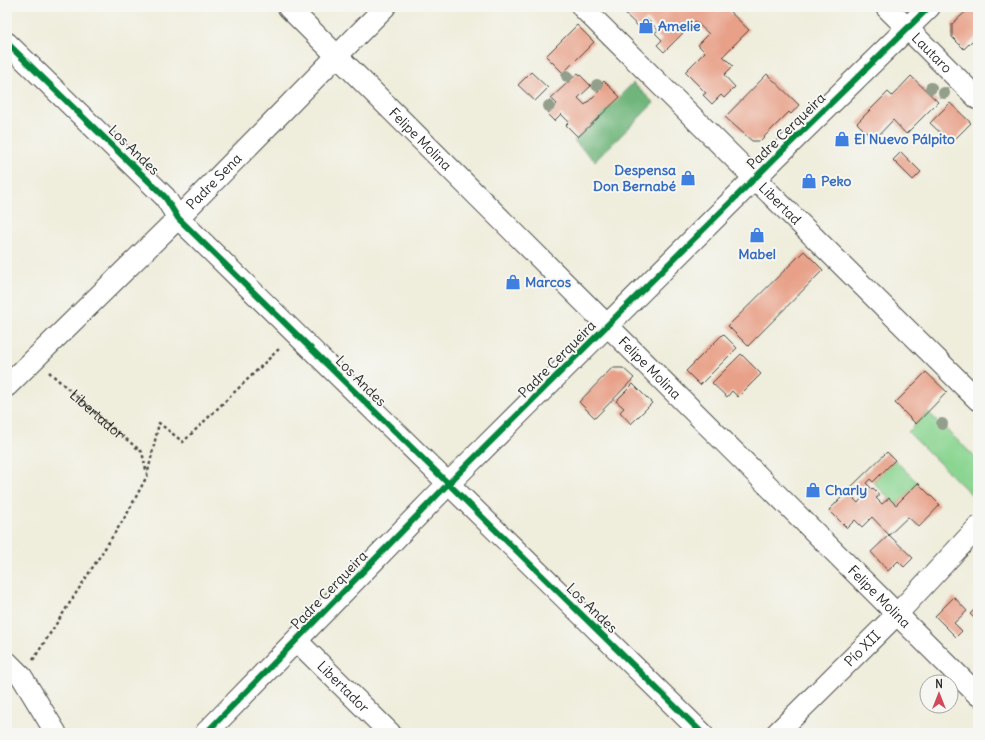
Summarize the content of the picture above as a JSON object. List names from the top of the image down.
{
  "streets": {
    "street": [
      "Lautaro",
      "Padre Cerqueira",
      "Felipe Molina",
      "Los Andes",
      "Padre Sena",
      "Libertad",
      "Libertador",
      "Pío XII"
    ]
  },
  "crossings": [
    ["Lautaro", "Padre Cerqueira"],
    ["Padre Cerqueira", "Felipe Molina"],
    ["Padre Cerqueira", "Los Andes"],
    ["Padre Cerqueira", "Libertad"],
    ["Padre Cerqueira", "Libertador"],
    ["Felipe Molina", "Padre Sena"],
    ["Felipe Molina", "Pío XII"],
    ["Los Andes", "Padre Sena"],
    ["Padre Sena", "Libertador"]
  ],
  "places": {
    "shop": [
      "Amelie",
      "El Nuevo Pálpito",
      "Despensa Don Bernabé",
      "Peko",
      "Mabel",
      "Marcos",
      "Charly"
    ]
  },
  "north": "top"
}
